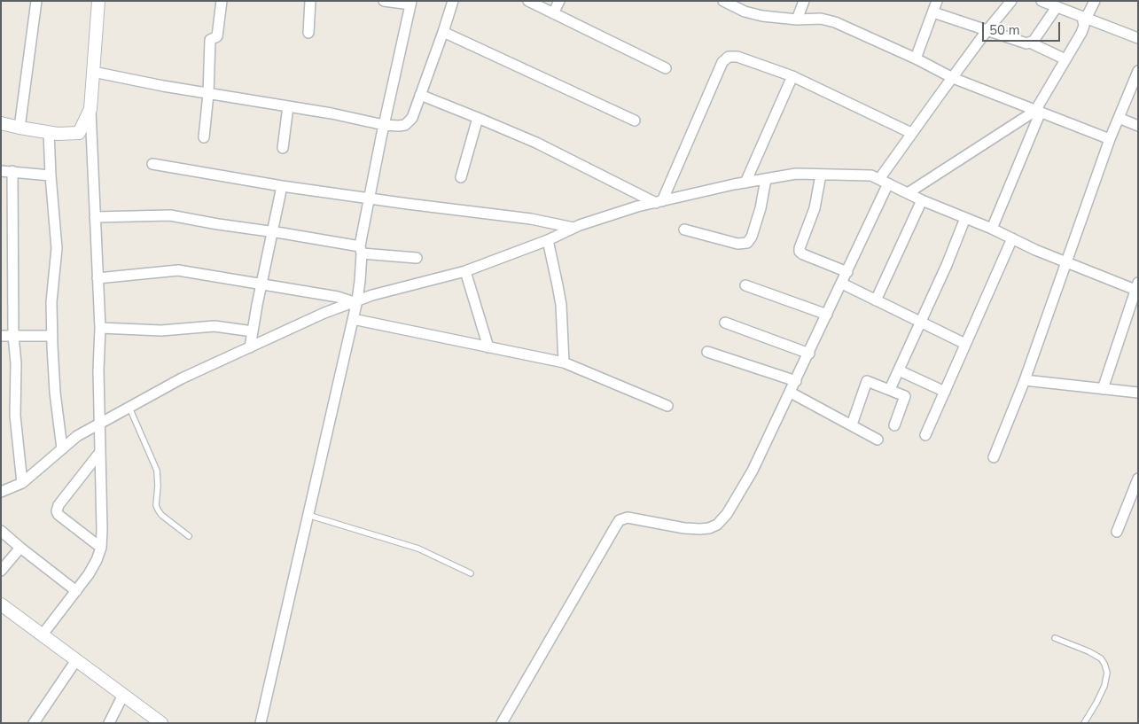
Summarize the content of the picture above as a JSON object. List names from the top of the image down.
{
  "scale_bar": "50 m"
}
